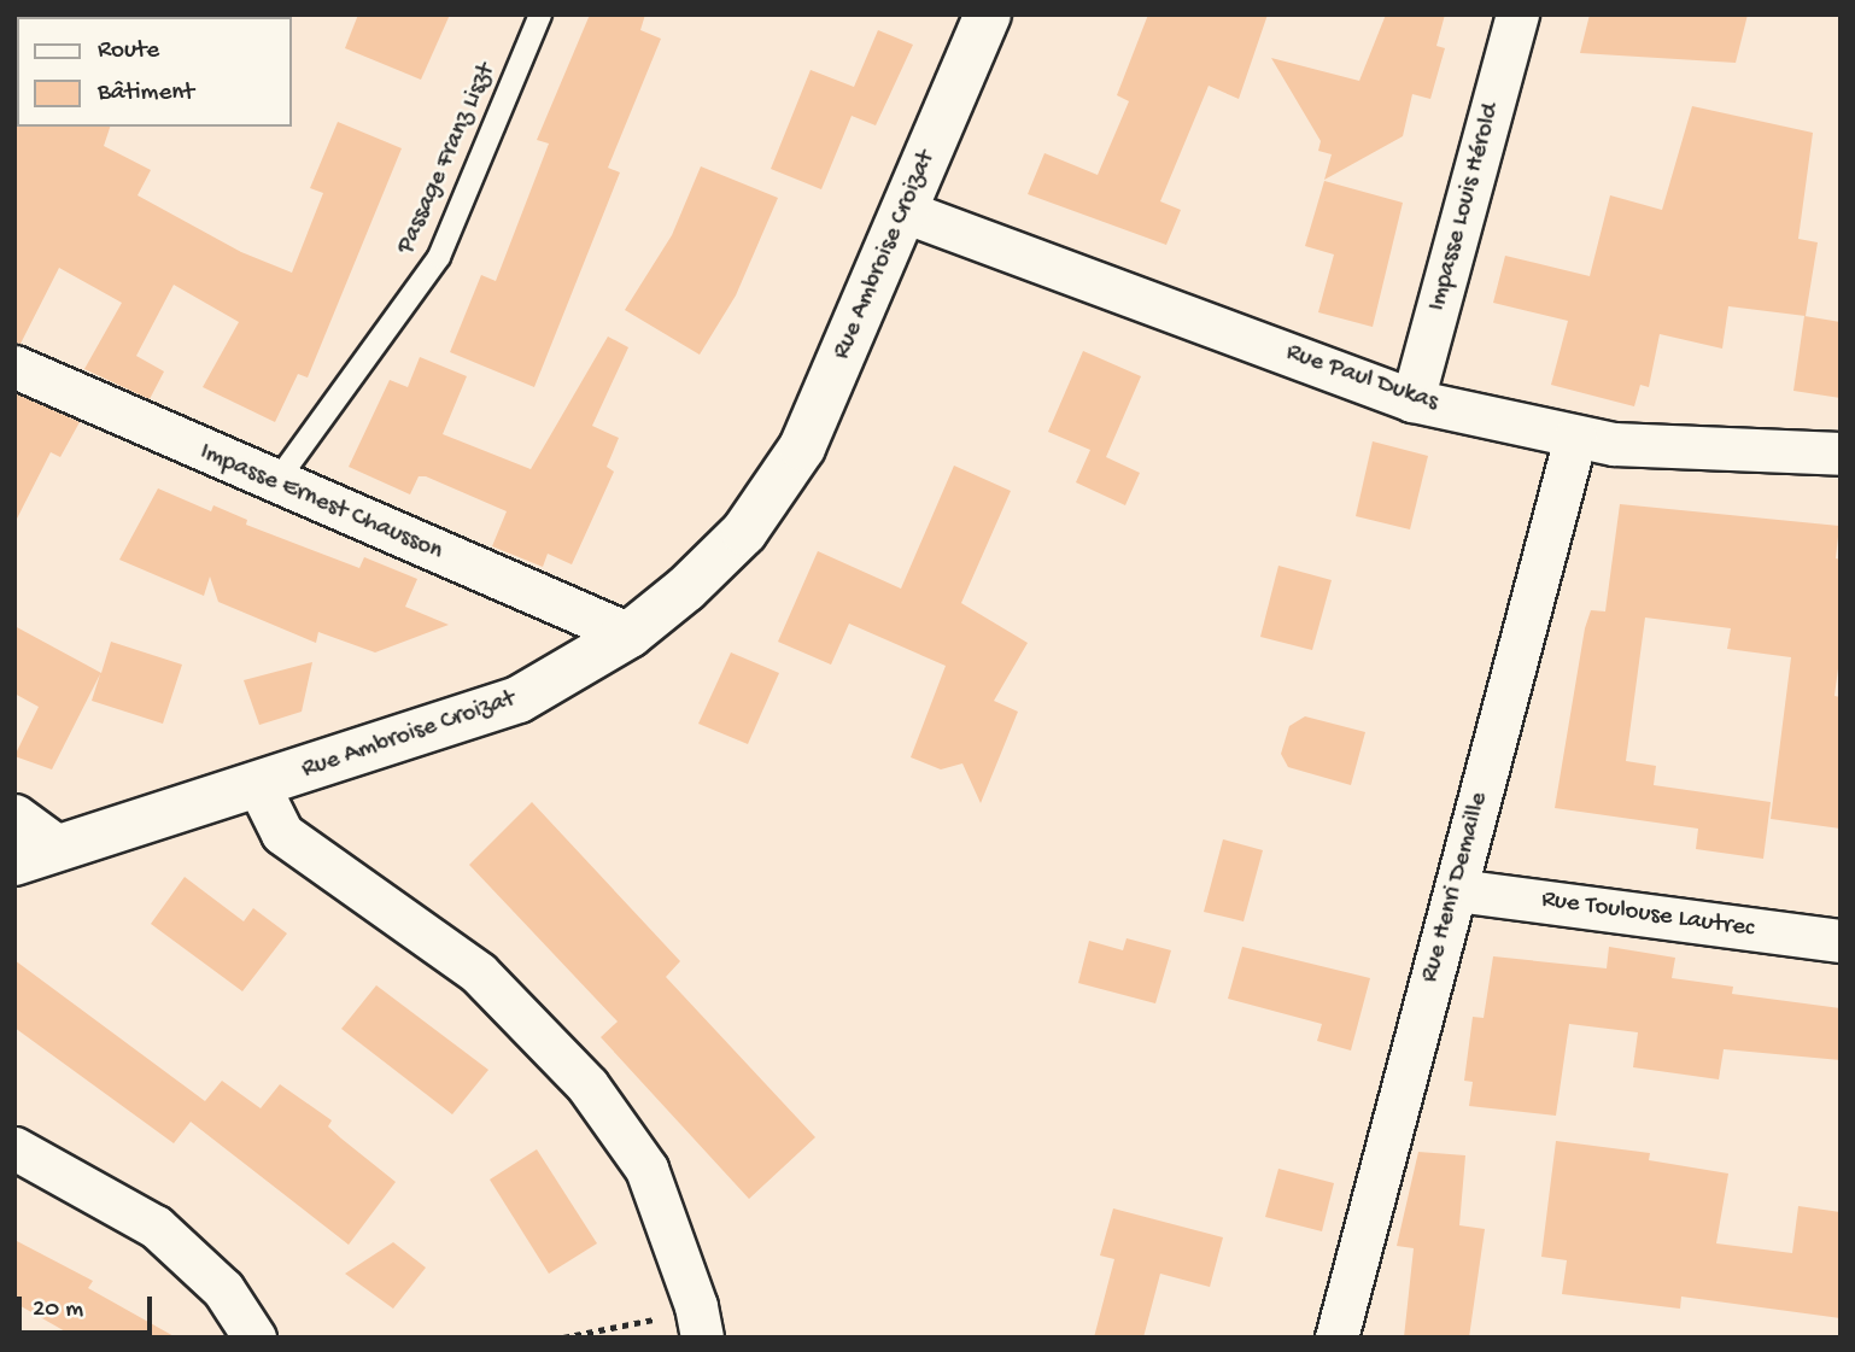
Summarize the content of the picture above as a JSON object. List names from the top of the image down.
{
  "streets": {
    "street": [
      "Impasse Louis Hérold",
      "Rue Ambroise Croizat",
      "Rue Paul Dukas",
      "Impasse Ernest Chausson",
      "Rue Henri Demaille",
      "Rue Toulouse Lautrec"
    ],
    "lane": ["Passage Franz Liszt"]
  },
  "crossings": [
    ["Passage Franz Liszt", "Impasse Ernest Chausson"],
    ["Impasse Louis Hérold", "Rue Paul Dukas"],
    ["Rue Ambroise Croizat", "Rue Paul Dukas"],
    ["Rue Ambroise Croizat", "Impasse Ernest Chausson"],
    ["Rue Paul Dukas", "Rue Henri Demaille"],
    ["Rue Henri Demaille", "Rue Toulouse Lautrec"]
  ],
  "legend": ["Route", "Bâtiment"],
  "scale_bar": "20 m"
}
